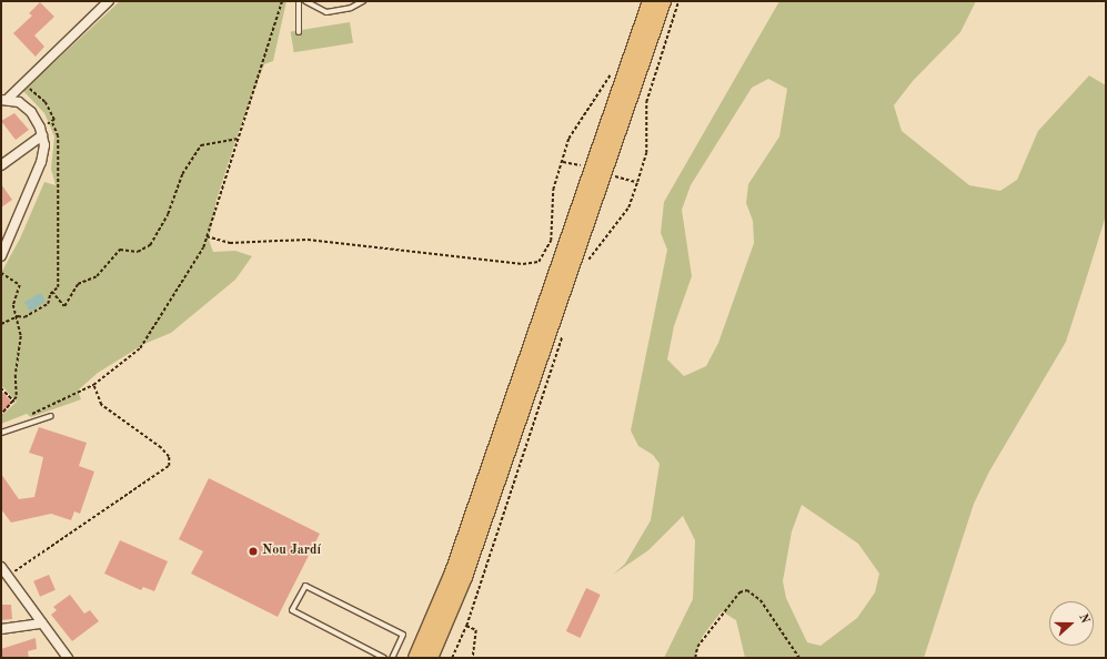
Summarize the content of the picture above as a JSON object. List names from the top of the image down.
{
  "places": ["Nou Jardí"],
  "north": "right"
}
